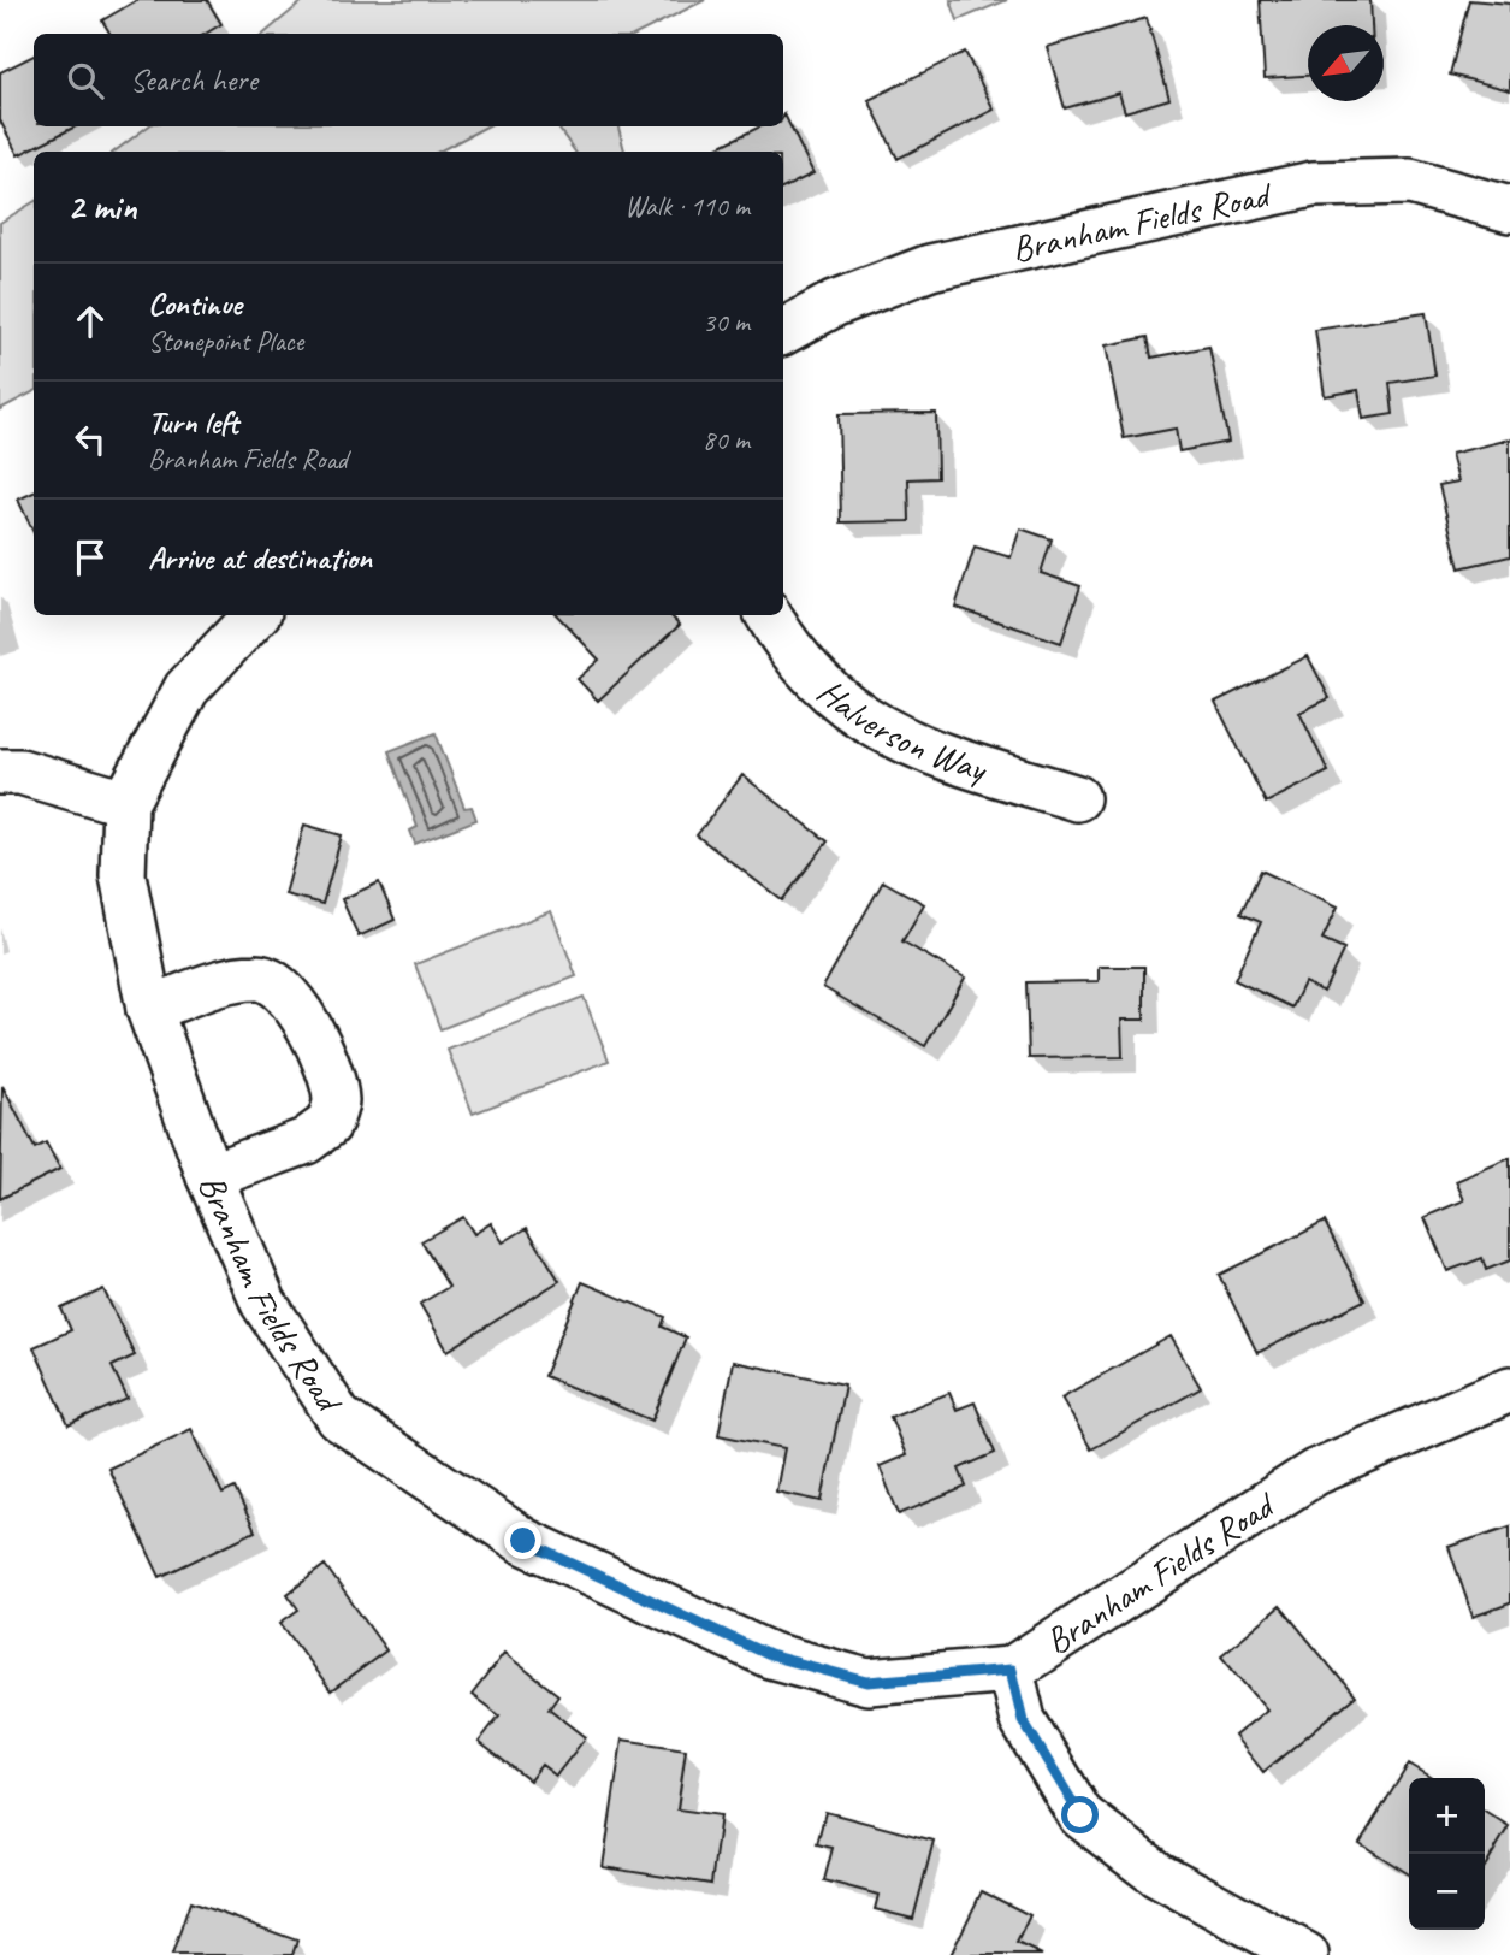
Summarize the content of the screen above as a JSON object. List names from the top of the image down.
{
  "streets": {
    "street": ["Branham Fields Road", "Halverson Way"]
  },
  "north": "bottom left",
  "page": {
    "search": "Search here",
    "heading": ["2 min", "Walk · 110 m"],
    "list": [
      ["Continue", "Stonepoint Place", "30 m"],
      ["Turn left", "Branham Fields Road", "80 m"],
      "Arrive at destination"
    ],
    "map_buttons": ["+", "−"]
  }
}
